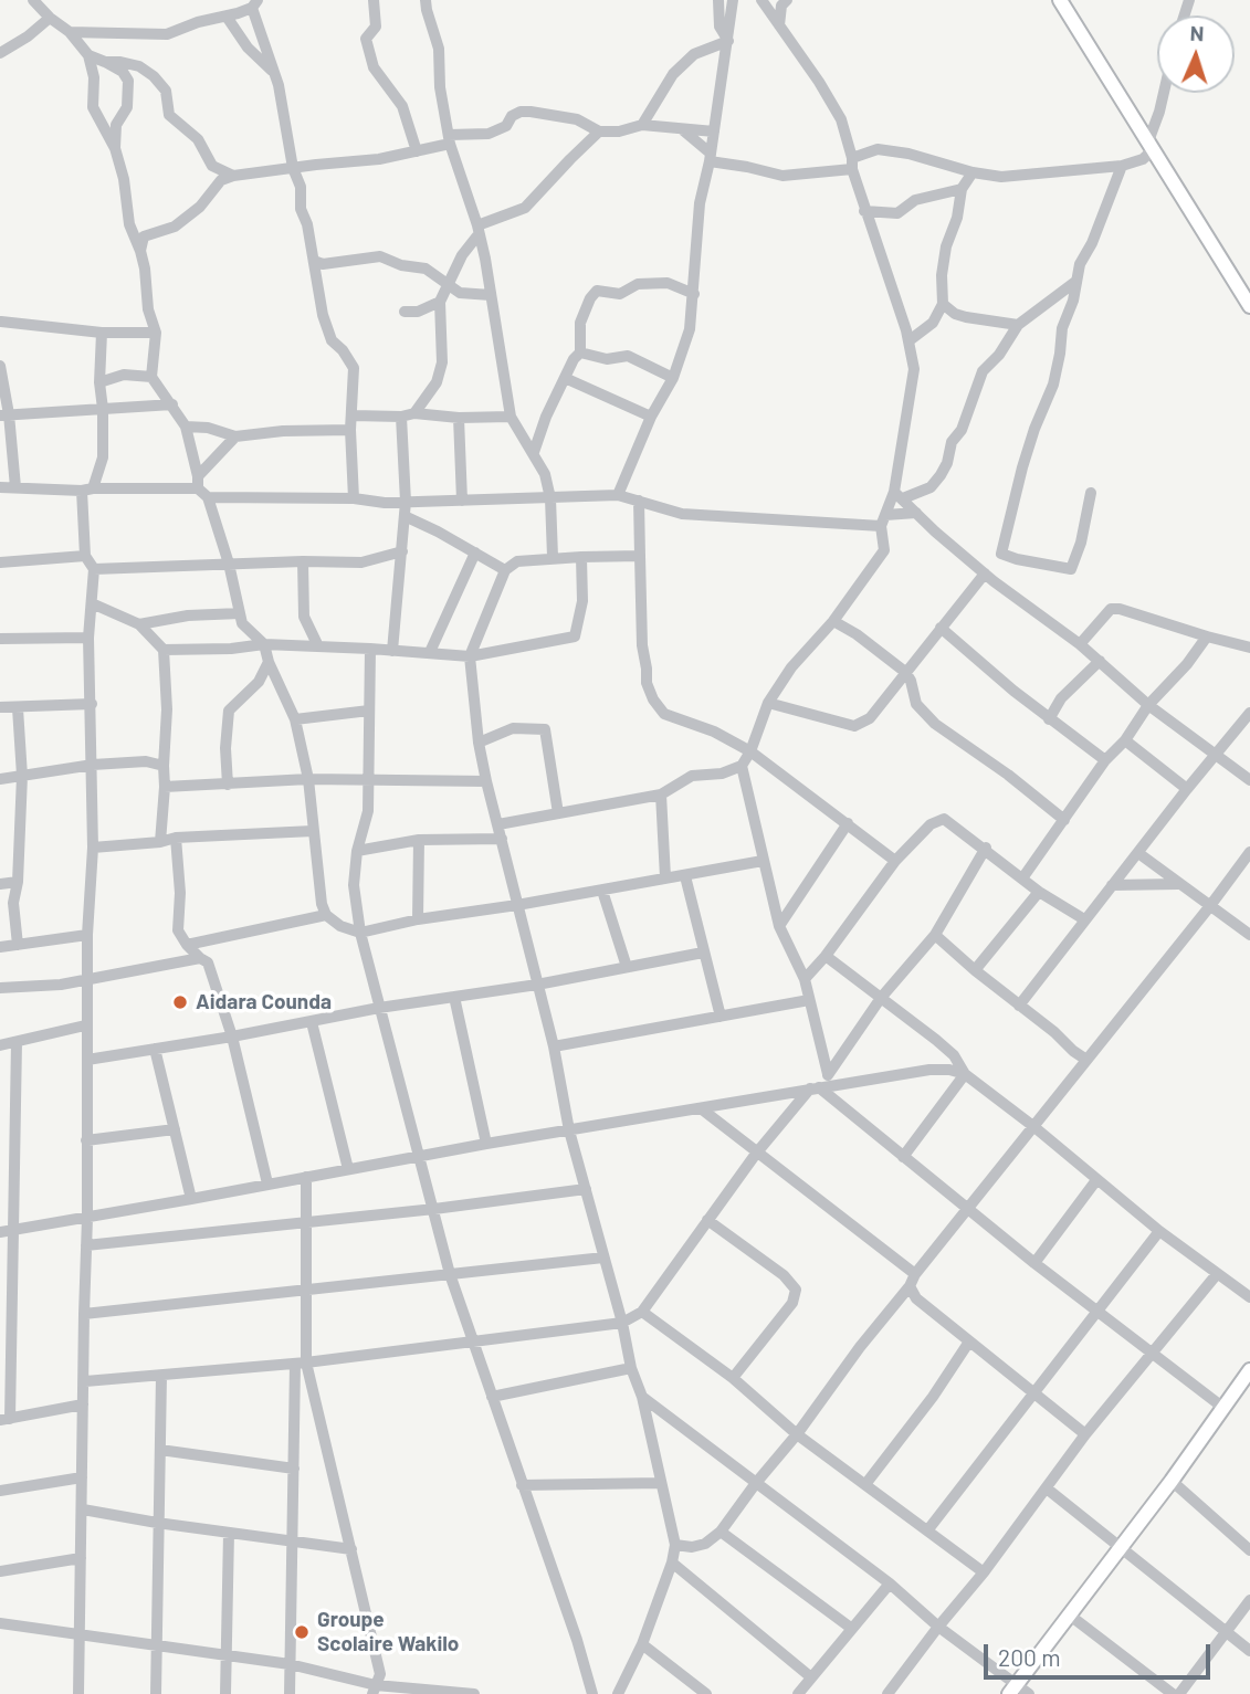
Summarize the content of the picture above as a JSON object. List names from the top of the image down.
{
  "places": ["Aidara Counda", "Groupe Scolaire Wakilo"],
  "scale_bar": "200 m",
  "north": "top"
}
